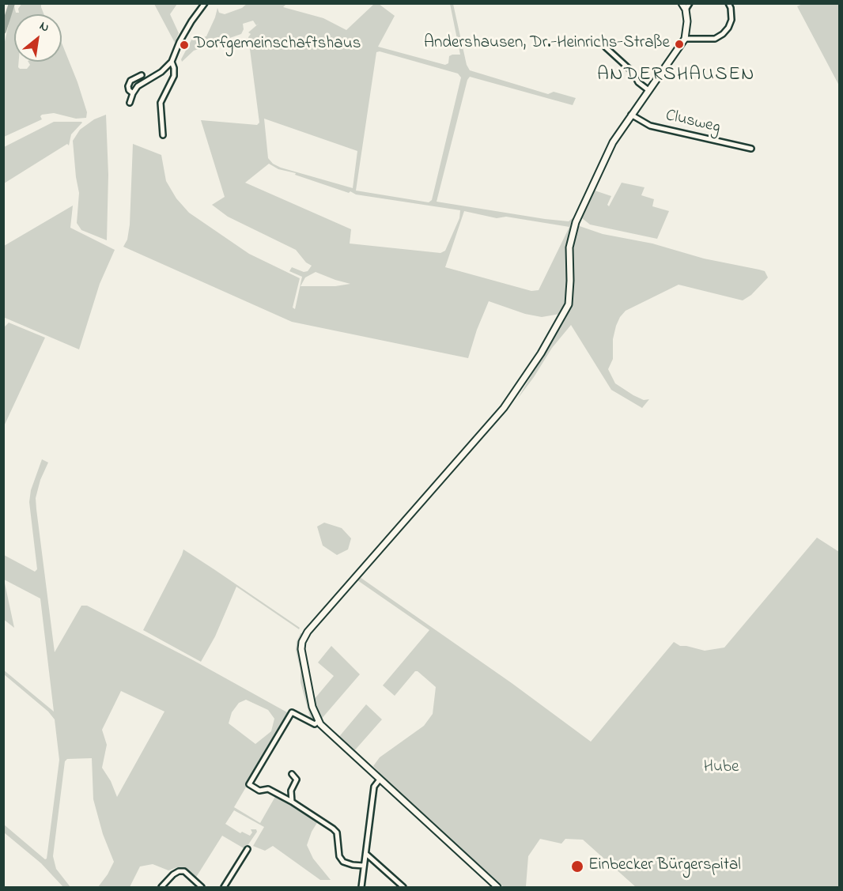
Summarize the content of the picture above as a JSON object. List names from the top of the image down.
{
  "streets": {
    "street": ["Clusweg"]
  },
  "districts": ["ANDERSHAUSEN"],
  "parks": ["Hube"],
  "places": ["Andershausen, Dr.-Heinrichs-Straße", "Dorfgemeinschaftshaus", "Einbecker Bürgerspital"],
  "north": "top right"
}
